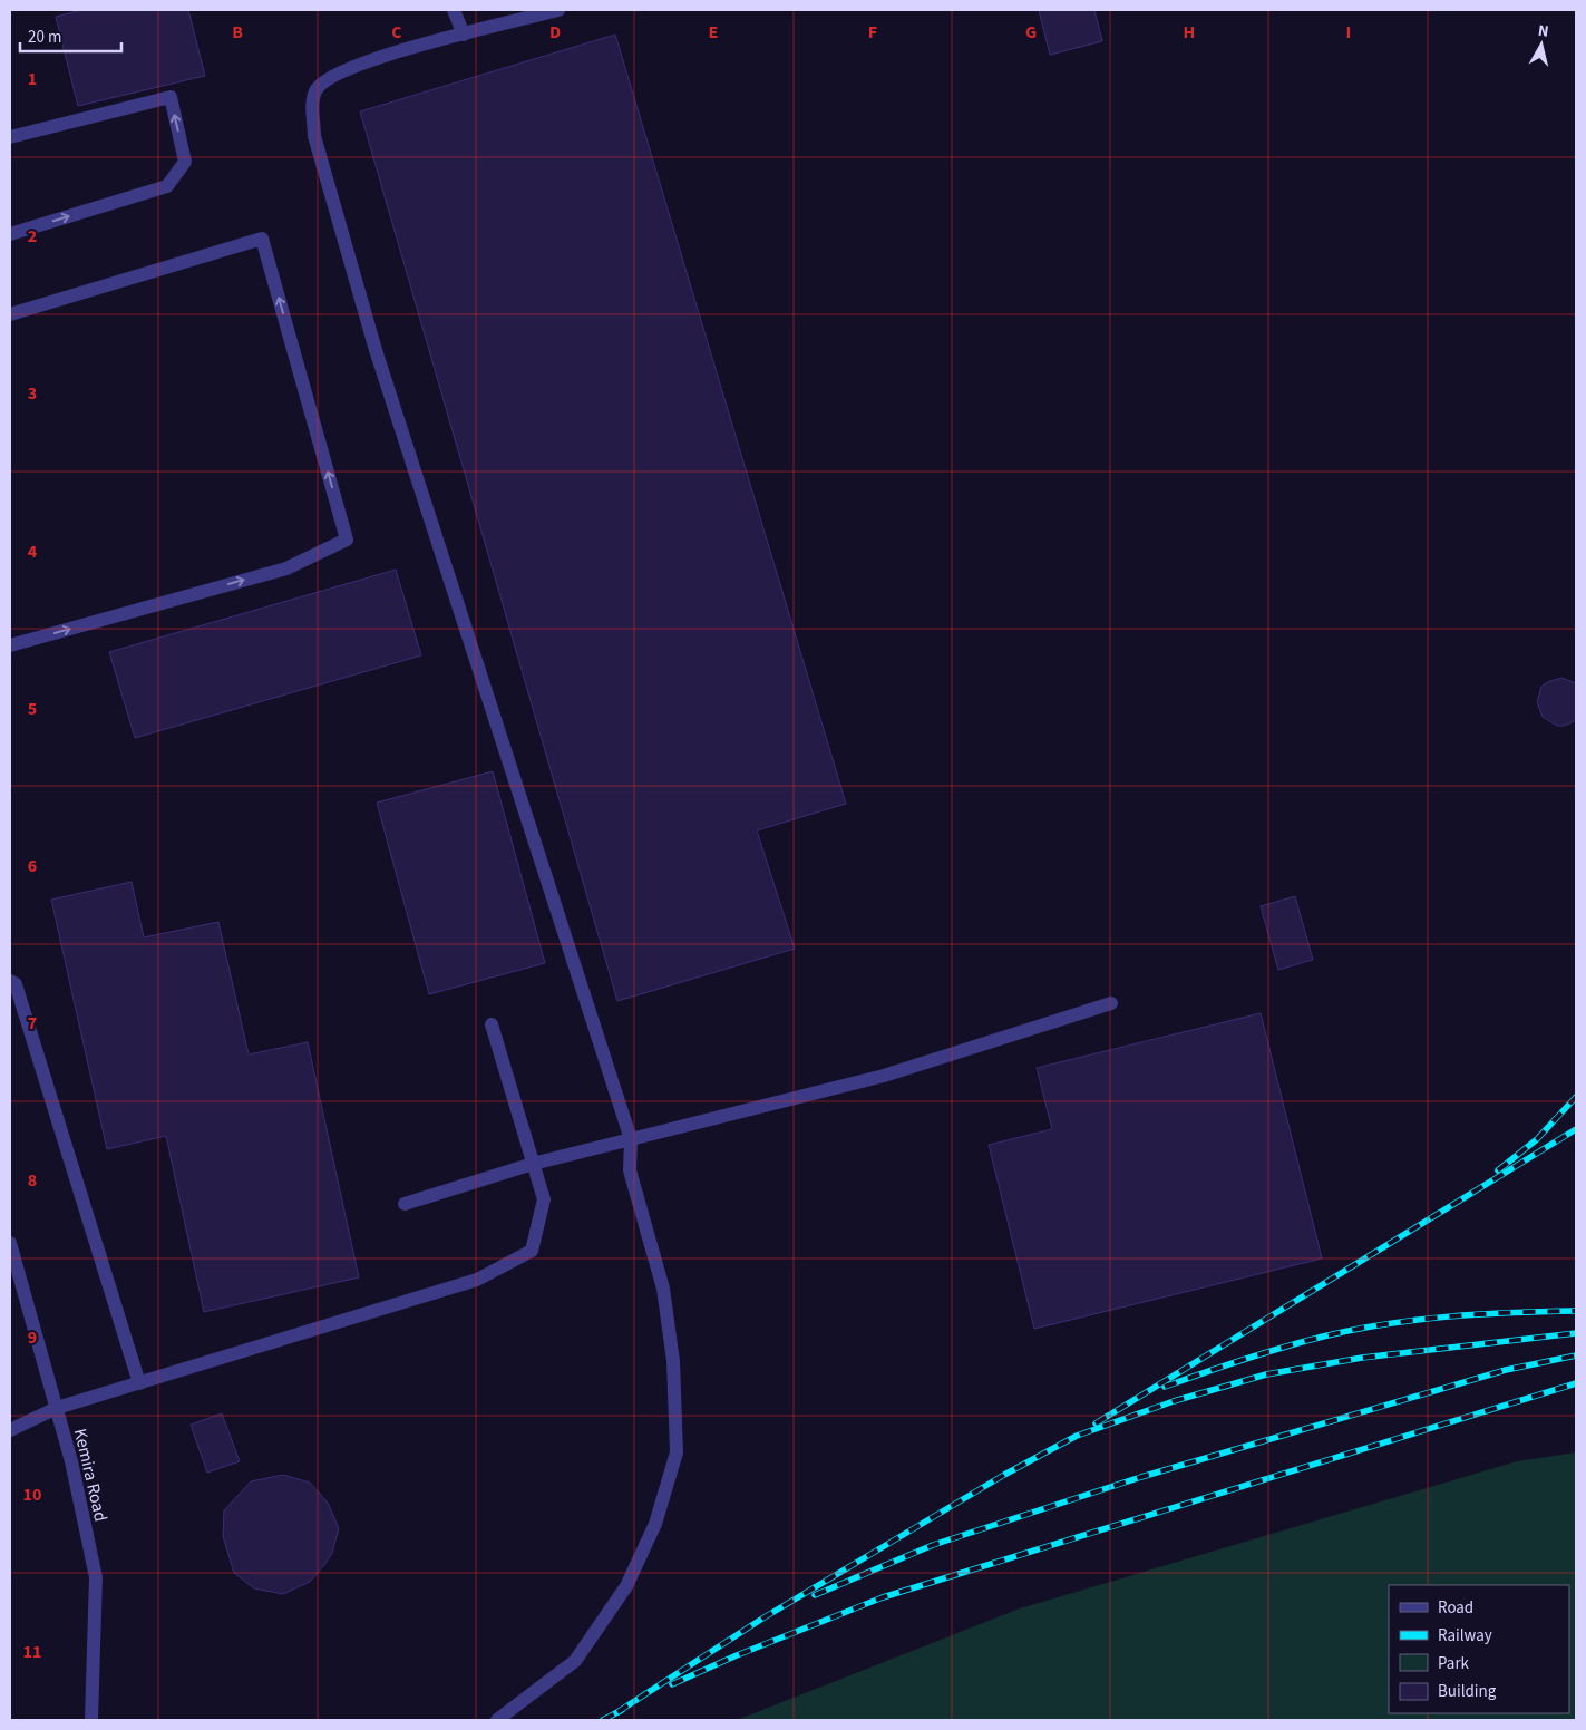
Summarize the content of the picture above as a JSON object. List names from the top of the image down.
{
  "streets": {
    "street": ["Kemira Road"]
  },
  "legend": [
    "Road",
    "Railway",
    "Park",
    "Building"
  ],
  "scale_bar": "20 m",
  "north": "top",
  "grid": {
    "columns": [
      "B",
      "C",
      "D",
      "E",
      "F",
      "G",
      "H",
      "I"
    ],
    "rows": [
      "1",
      "2",
      "3",
      "4",
      "5",
      "6",
      "7",
      "8",
      "9",
      "10",
      "11"
    ]
  }
}
